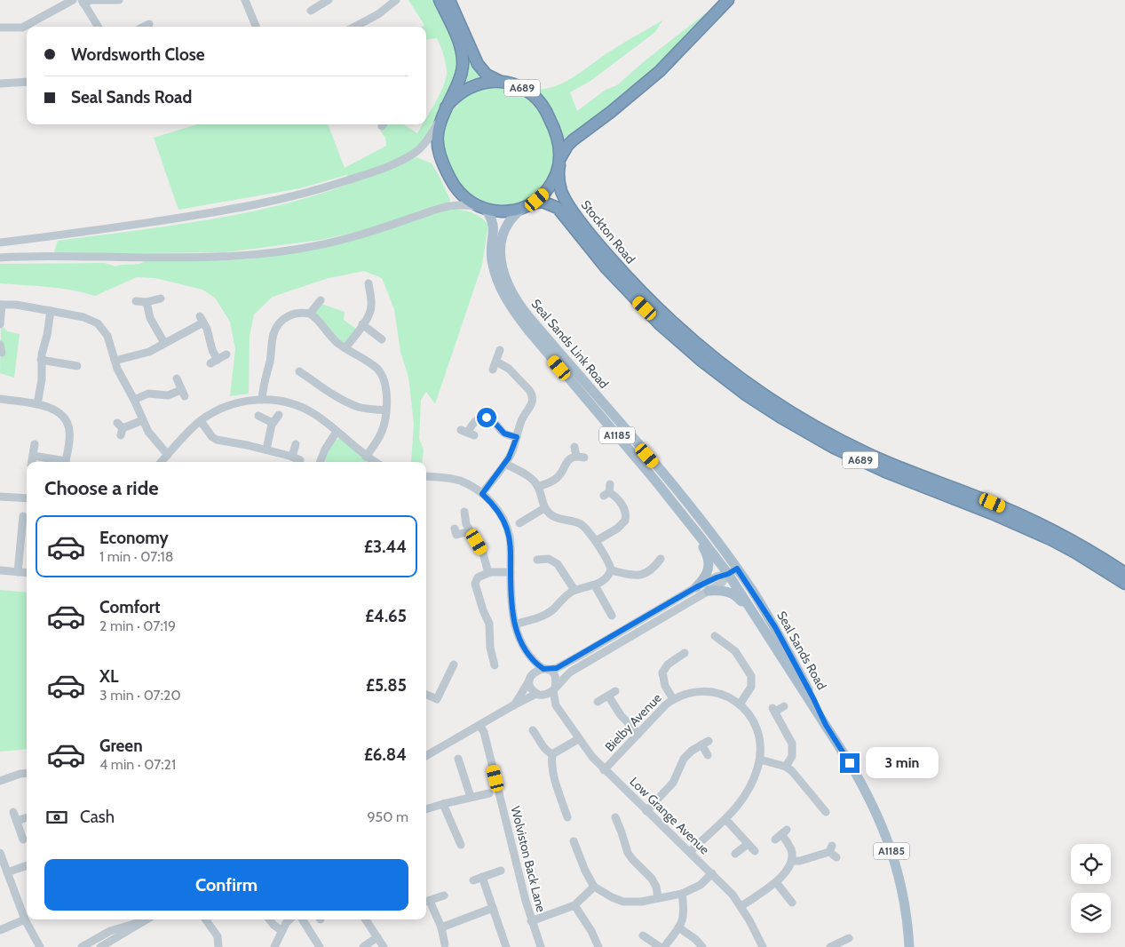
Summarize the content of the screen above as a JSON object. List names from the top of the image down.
{
  "streets": {
    "highway": ["A689", "Stockton Road"],
    "main road": ["Seal Sands Link Road", "A1185", "Seal Sands Road"],
    "street": ["Bielby Avenue", "Low Grange Avenue", "Wolviston Back Lane"]
  },
  "crossings": [
    ["A689", "Stockton Road"],
    ["A689", "Seal Sands Link Road"],
    ["Stockton Road", "Seal Sands Link Road"],
    ["Seal Sands Link Road", "A1185"],
    ["Seal Sands Link Road", "Seal Sands Road"],
    ["Bielby Avenue", "Low Grange Avenue"]
  ],
  "page": {
    "banner": ["Wordsworth Close", "Seal Sands Road"],
    "heading": "Choose a ride",
    "list": [
      {
        "name": "Economy",
        "note": "1 min · 07:18",
        "value": "£3.44"
      },
      {
        "name": "Comfort",
        "note": "2 min · 07:19",
        "value": "£4.65"
      },
      {
        "name": "XL",
        "note": "3 min · 07:20",
        "value": "£5.85"
      },
      {
        "name": "Green",
        "note": "4 min · 07:21",
        "value": "£6.84"
      }
    ],
    "bubble": "3 min",
    "pay": ["Cash", "950 m"],
    "buttons": "Confirm"
  }
}
